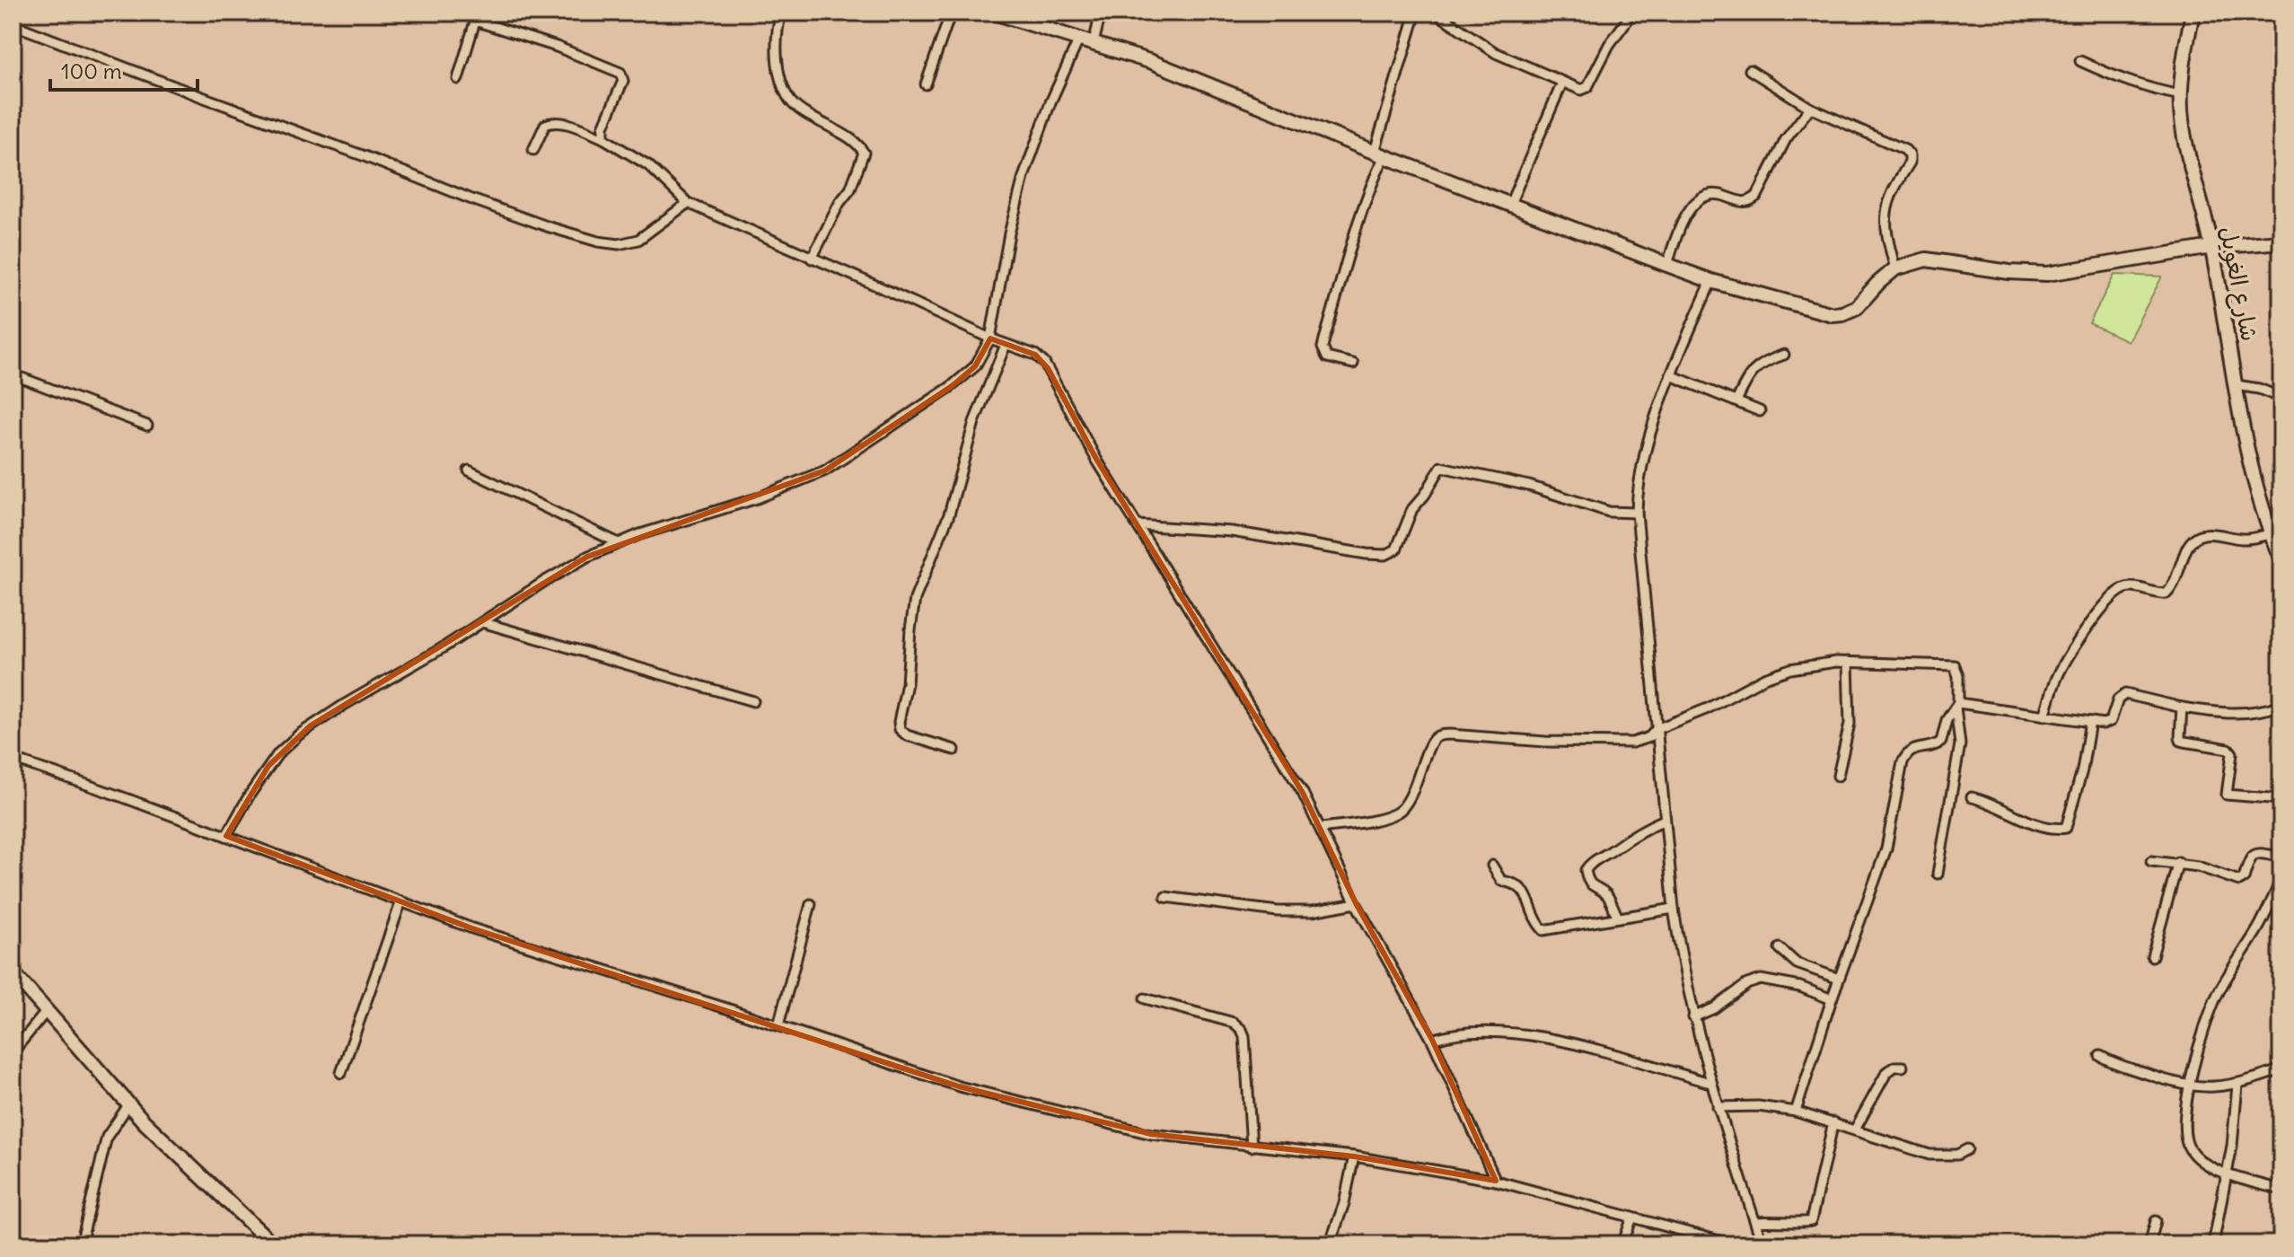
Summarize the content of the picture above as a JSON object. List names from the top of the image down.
{
  "streets": {
    "street": ["شارع الغويل"]
  },
  "scale_bar": "100 m"
}
